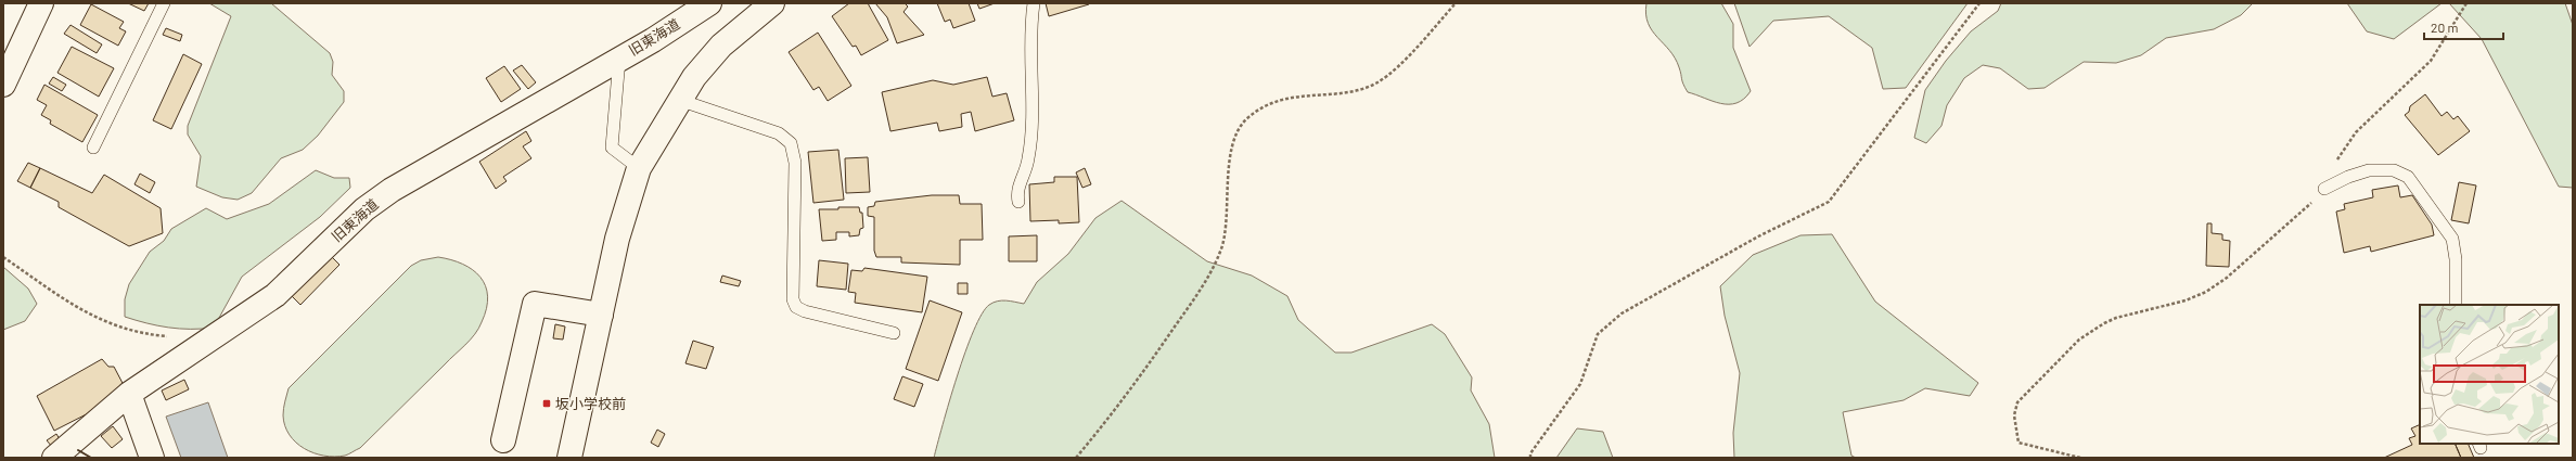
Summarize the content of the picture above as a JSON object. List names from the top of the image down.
{
  "streets": {
    "street": ["旧東海道"]
  },
  "places": {
    "transit": ["坂小学校前"]
  },
  "scale_bar": "20 m"
}
